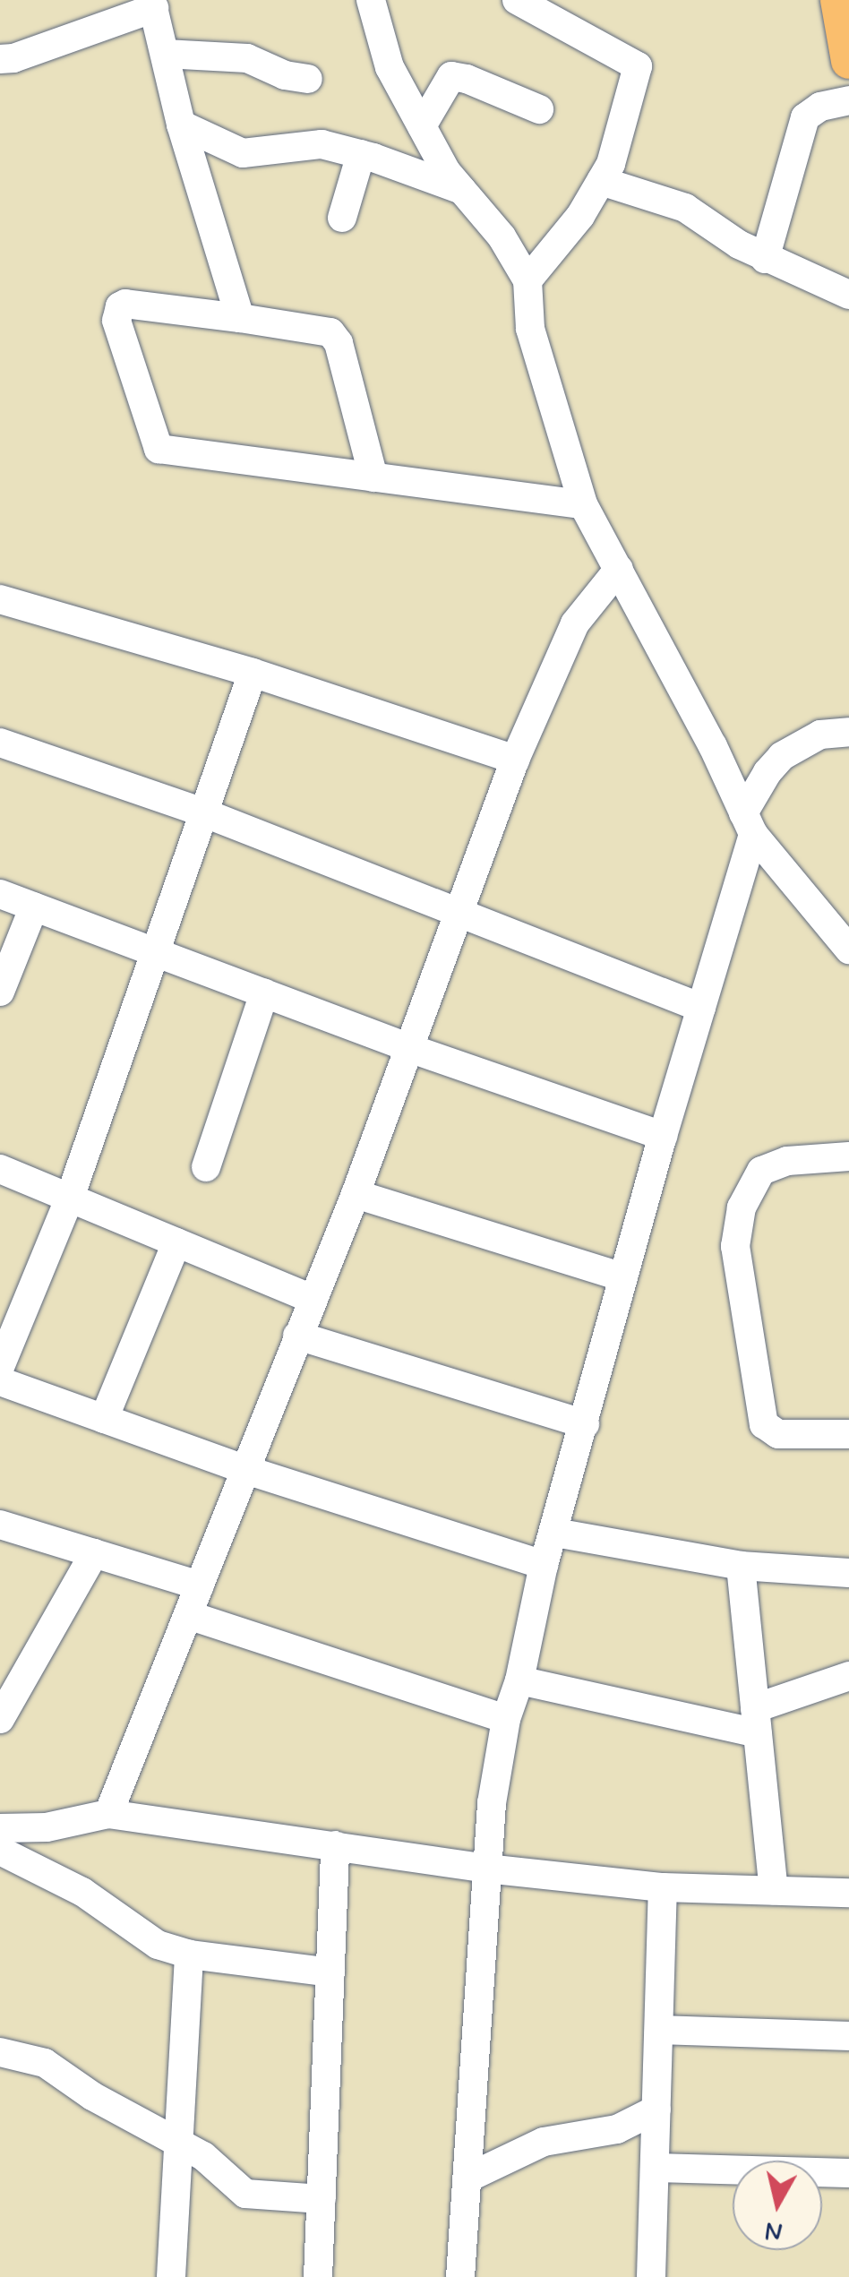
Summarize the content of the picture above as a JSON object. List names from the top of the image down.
{
  "north": "bottom"
}
